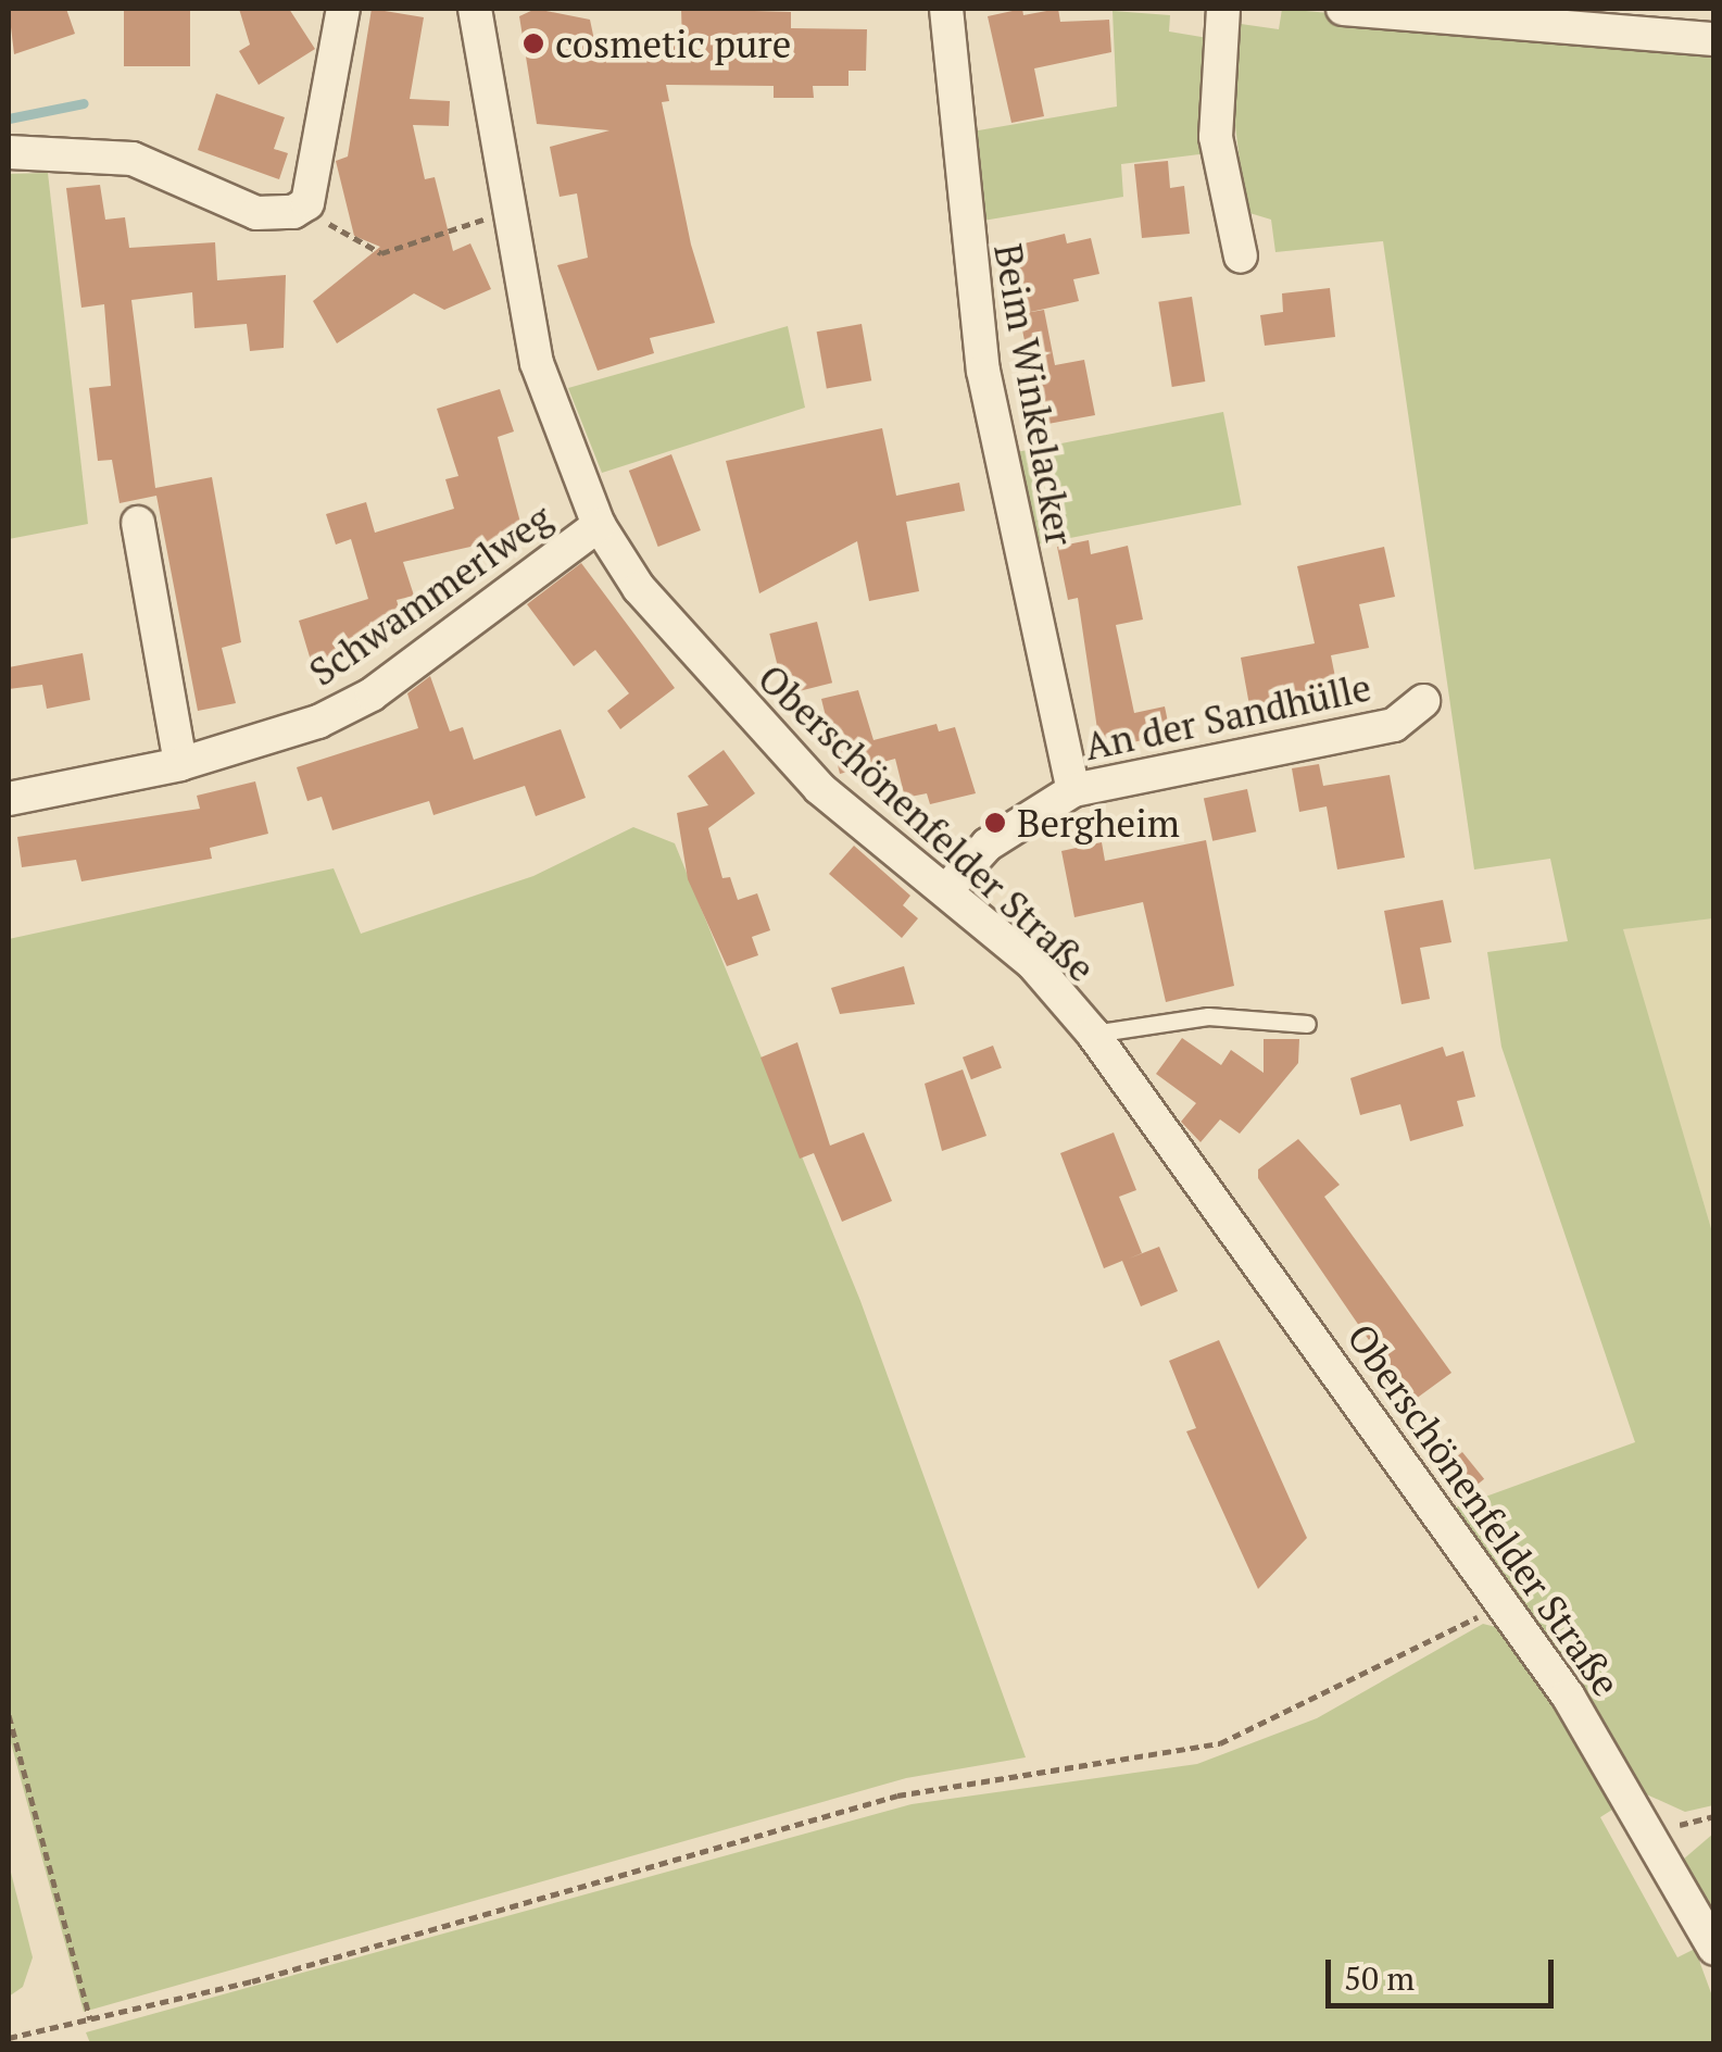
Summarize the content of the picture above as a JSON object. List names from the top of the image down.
{
  "streets": {
    "street": [
      "Beim Winkelacker",
      "Schwammerlweg",
      "An der Sandhülle",
      "Oberschönenfelder Straße"
    ]
  },
  "crossings": [
    ["Beim Winkelacker", "An der Sandhülle"],
    ["Schwammerlweg", "Oberschönenfelder Straße"],
    ["An der Sandhülle", "Oberschönenfelder Straße"]
  ],
  "places": ["cosmetic pure", "Bergheim"],
  "scale_bar": "50 m"
}
